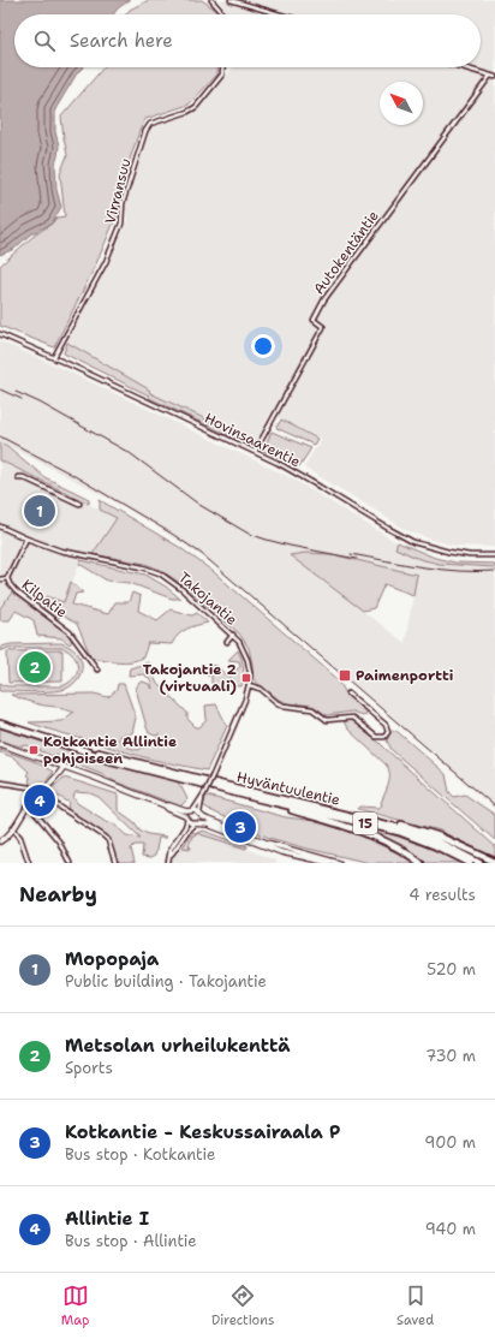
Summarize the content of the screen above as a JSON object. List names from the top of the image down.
{
  "streets": {
    "highway": ["Hyväntuulentie", "15"],
    "street": [
      "Virransuu",
      "Autokentäntie",
      "Hovinsaarentie",
      "Kilpatie",
      "Takojantie"
    ]
  },
  "crossings": [
    ["Virransuu", "Hovinsaarentie"],
    ["Autokentäntie", "Hovinsaarentie"],
    ["Kilpatie", "Takojantie"]
  ],
  "places": {
    "transit": ["Paimenportti", "Takojantie 2 (virtuaali)", "Kotkantie Allintie pohjoiseen"]
  },
  "north": "top left",
  "page": {
    "search": "Search here",
    "pins": [
      "1",
      "2",
      "4",
      "3"
    ],
    "heading": ["Nearby", "4 results"],
    "list": [
      {
        "mark": "1",
        "name": "Mopopaja",
        "note": "Public building · Takojantie",
        "value": "520 m"
      },
      {
        "mark": "2",
        "name": "Metsolan urheilukenttä",
        "note": "Sports",
        "value": "730 m"
      },
      {
        "mark": "3",
        "name": "Kotkantie - Keskussairaala P",
        "note": "Bus stop · Kotkantie",
        "value": "900 m"
      },
      {
        "mark": "4",
        "name": "Allintie I",
        "note": "Bus stop · Allintie",
        "value": "940 m"
      }
    ],
    "nav": ["Map", "Directions", "Saved"]
  }
}
